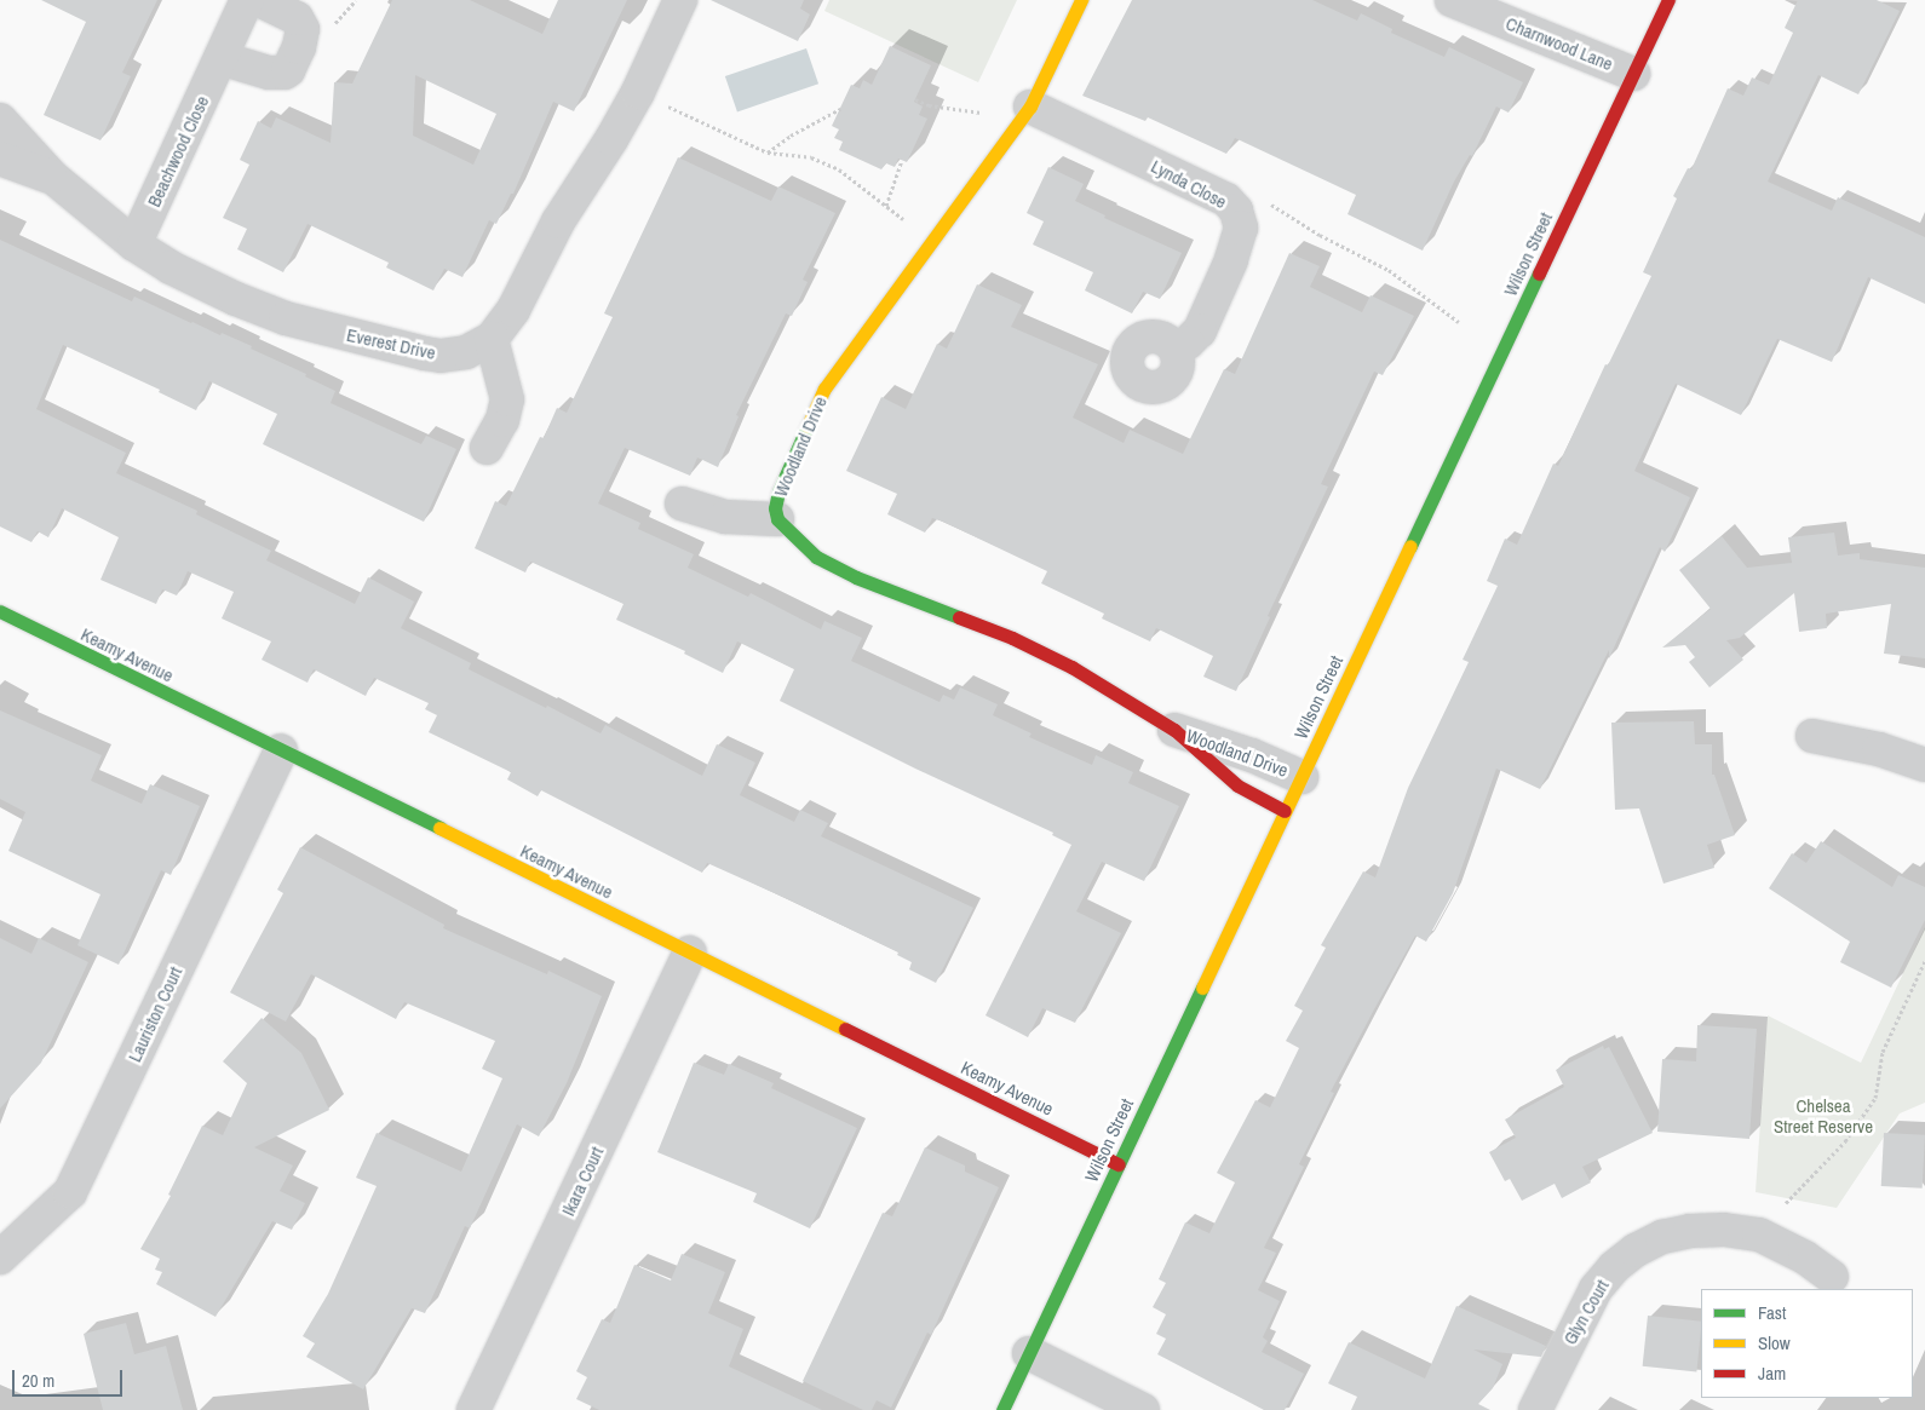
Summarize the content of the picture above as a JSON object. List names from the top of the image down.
{
  "streets": {
    "street": [
      "Charnwood Lane",
      "Beachwood Close",
      "Lynda Close",
      "Wilson Street",
      "Everest Drive",
      "Woodland Drive",
      "Keamy Avenue",
      "Lauriston Court",
      "Ikara Court",
      "Glyn Court"
    ]
  },
  "crossings": [
    ["Charnwood Lane", "Wilson Street"],
    ["Beachwood Close", "Everest Drive"],
    ["Lynda Close", "Woodland Drive"],
    ["Wilson Street", "Woodland Drive"],
    ["Wilson Street", "Keamy Avenue"],
    ["Keamy Avenue", "Lauriston Court"],
    ["Keamy Avenue", "Ikara Court"]
  ],
  "parks": ["Chelsea Street Reserve"],
  "legend": ["Fast", "Slow", "Jam"],
  "scale_bar": "20 m"
}
